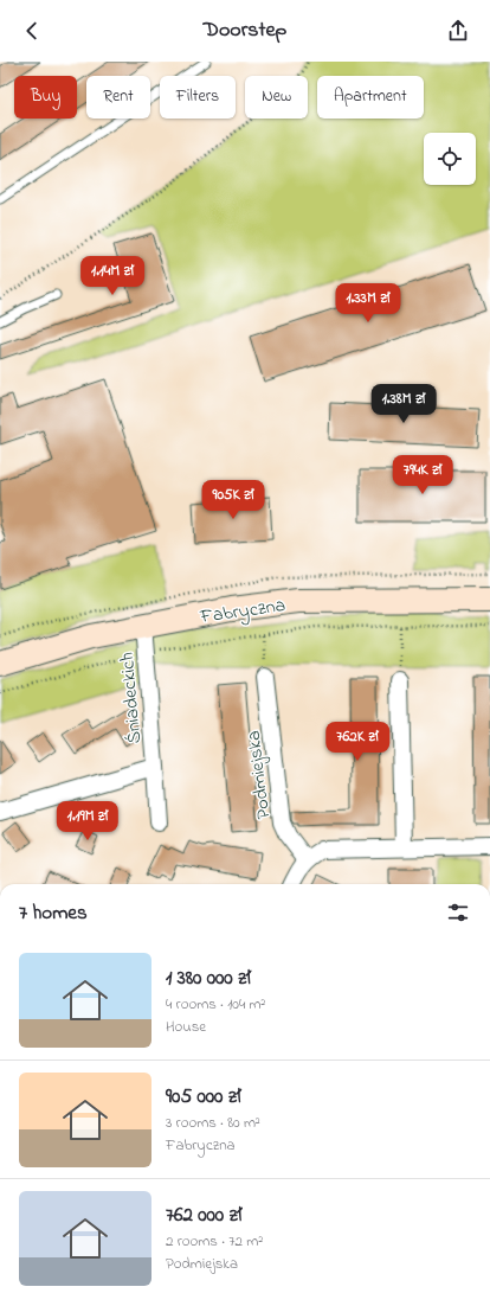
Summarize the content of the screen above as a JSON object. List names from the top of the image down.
{
  "streets": {
    "street": ["Fabryczna", "Śniadeckich", "Podmiejska"]
  },
  "crossings": [
    ["Fabryczna", "Śniadeckich"]
  ],
  "page": {
    "header": "Doorstep",
    "chip": [
      "Buy",
      "Rent",
      "Filters",
      "New",
      "Apartment"
    ],
    "price": [
      "1.14M zł",
      "1.33M zł",
      "1.38M zł",
      "794K zł",
      "905K zł",
      "762K zł",
      "1.19M zł"
    ],
    "heading": "7 homes",
    "list": [
      {
        "name": "1 380 000 zł",
        "note": "4 rooms · 104 m² · House"
      },
      {
        "name": "905 000 zł",
        "note": "3 rooms · 80 m² · Fabryczna"
      },
      {
        "name": "762 000 zł",
        "note": "2 rooms · 72 m² · Podmiejska"
      }
    ]
  }
}
